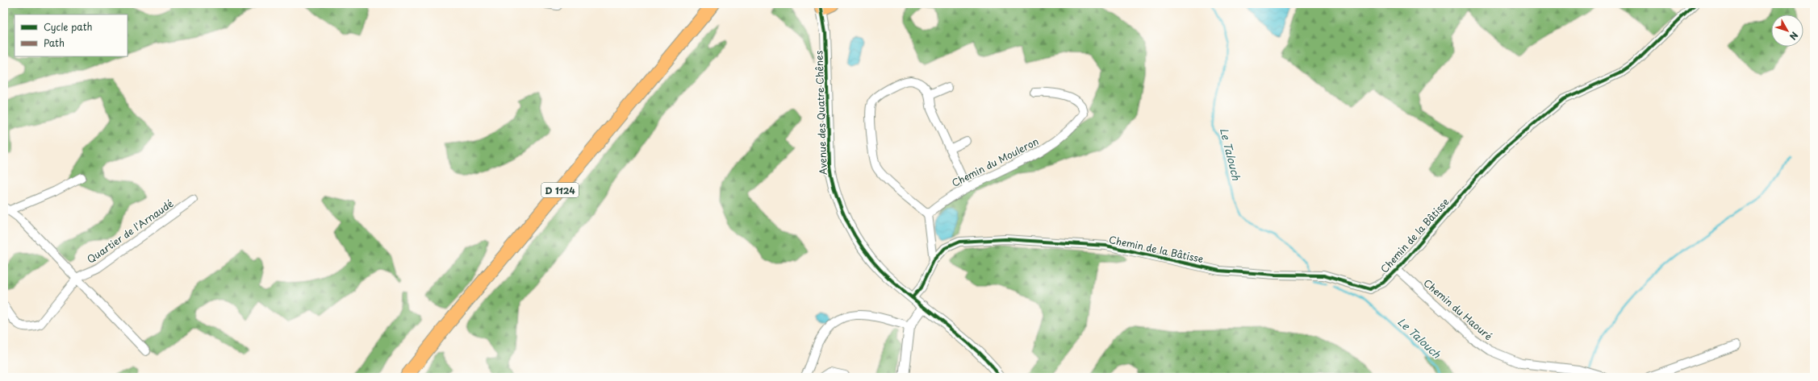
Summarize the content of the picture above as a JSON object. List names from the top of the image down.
{
  "streets": {
    "highway": ["D 1124"],
    "street": [
      "Avenue des Quatre Chênes",
      "Chemin du Mouleron",
      "Quartier de l'Arnaudé",
      "Chemin de la Bâtisse",
      "Chemin du Haouré"
    ]
  },
  "crossings": [
    ["Avenue des Quatre Chênes", "Chemin de la Bâtisse"],
    ["Chemin de la Bâtisse", "Chemin du Haouré"]
  ],
  "water": ["Le Talouch"],
  "legend": ["Cycle path", "Path"],
  "north": "bottom right"
}
